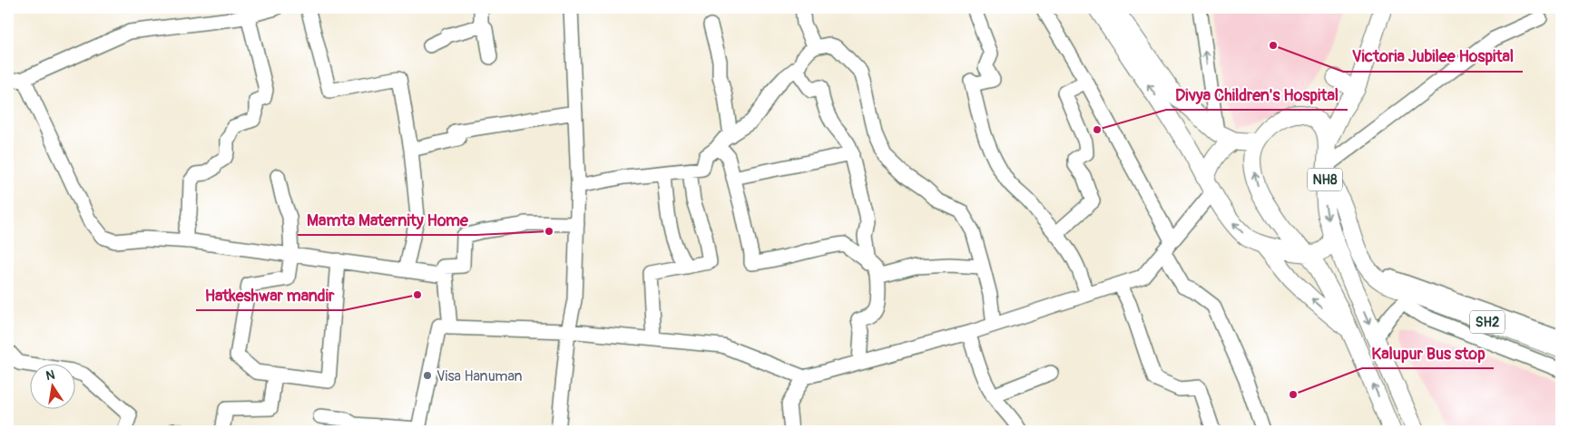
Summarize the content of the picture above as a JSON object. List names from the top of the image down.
{
  "streets": {
    "main road": ["NH8", "SH2"]
  },
  "places": [
    "Victoria Jubilee Hospital",
    "Divya Children's Hospital",
    "Mamta Maternity Home",
    "Hatkeshwar mandir",
    "Visa Hanuman",
    "Kalupur Bus stop"
  ],
  "north": "top"
}
